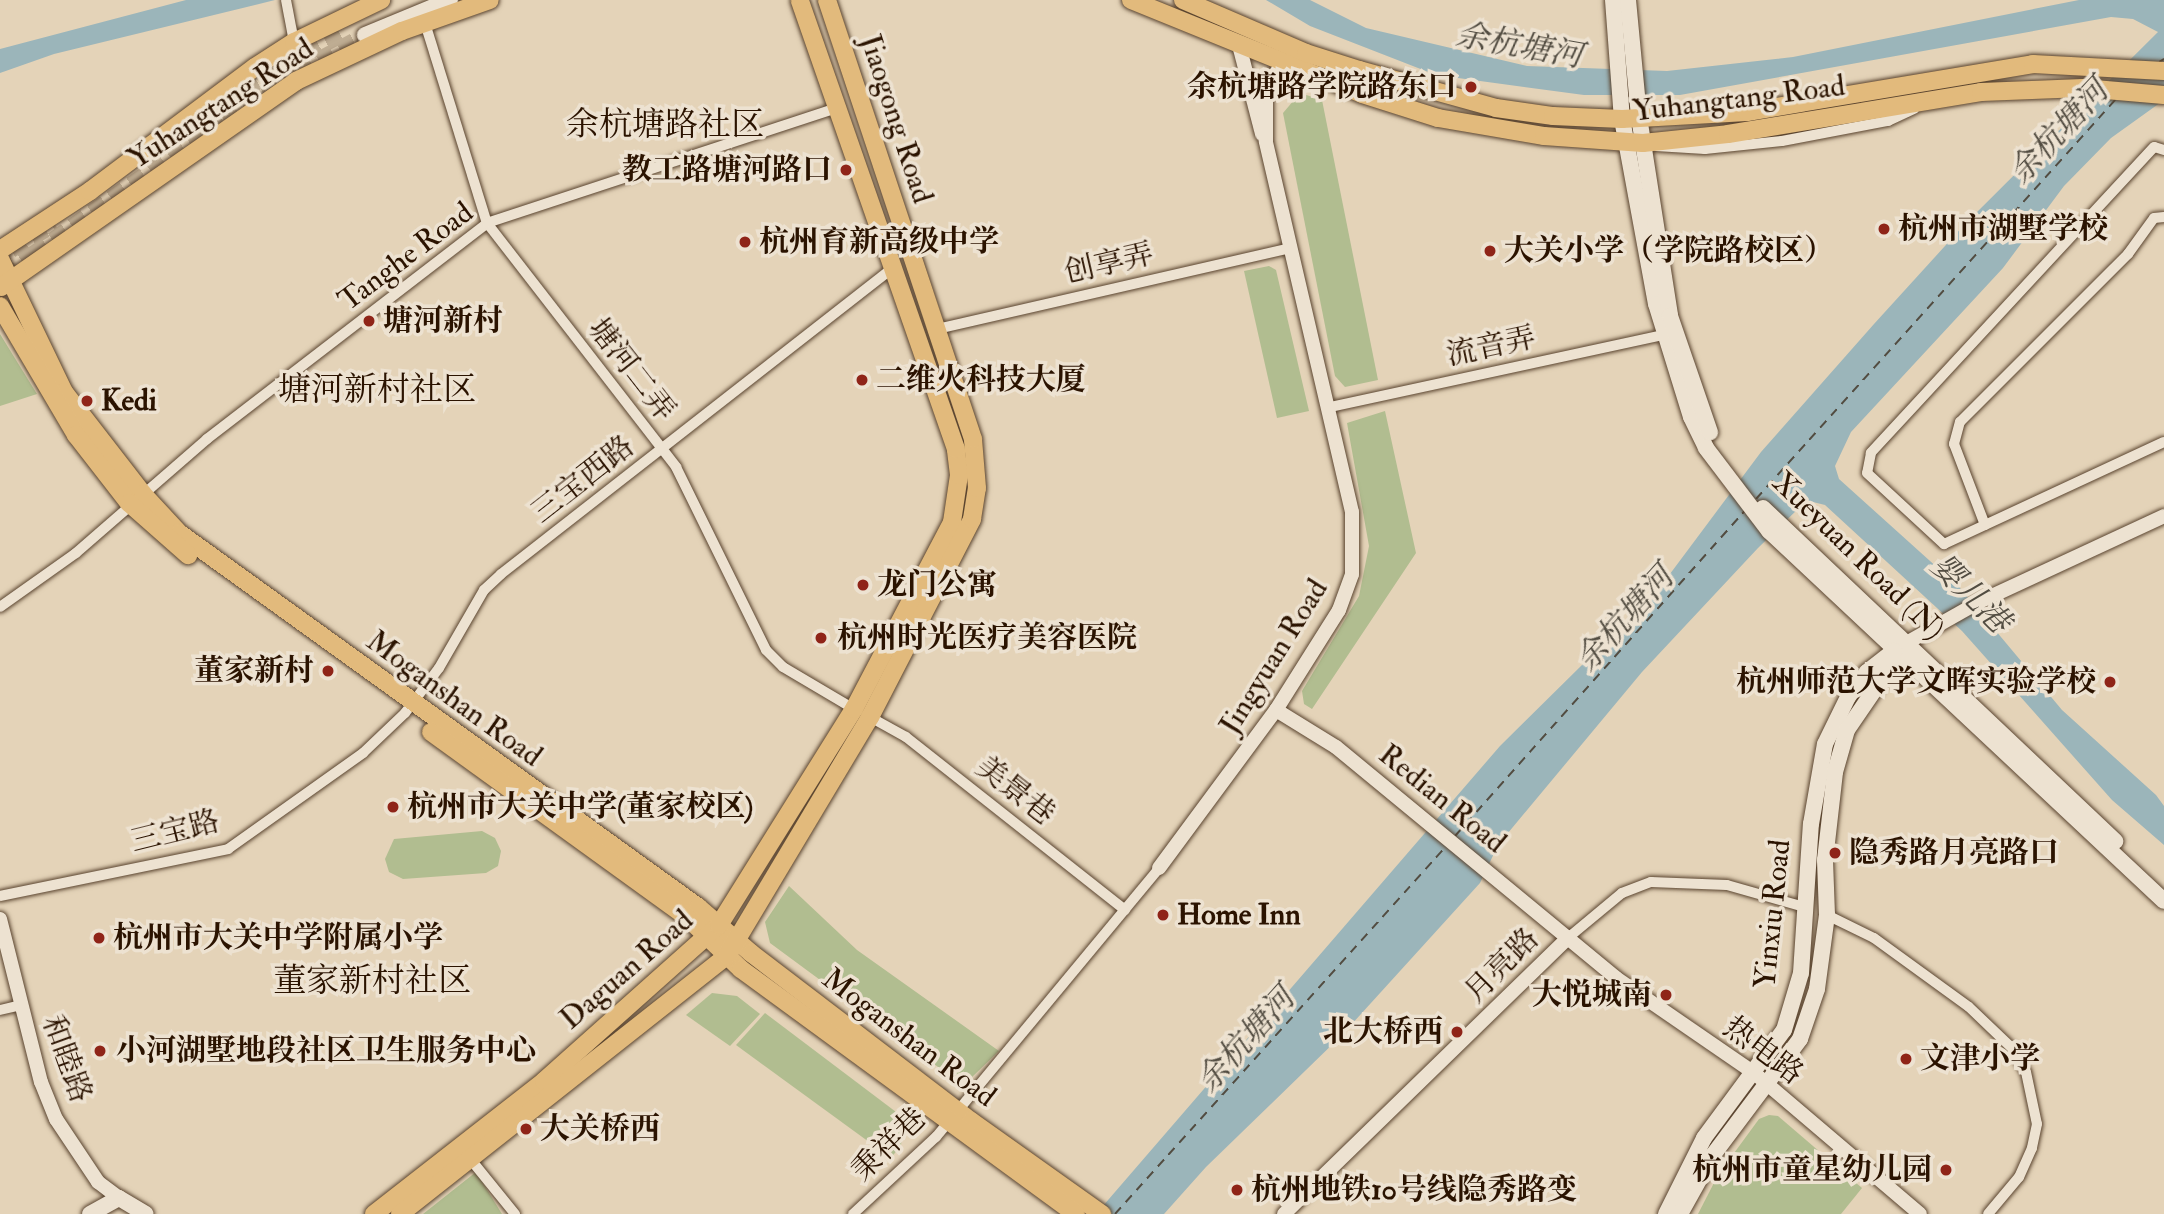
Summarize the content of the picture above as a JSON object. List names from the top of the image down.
{
  "streets": {
    "main road": [
      "Yuhangtang Road",
      "Jiaogong Road",
      "Xueyuan Road (N)",
      "Moganshan Road",
      "Yinxiu Road",
      "Daguan Road",
      "和睦路"
    ],
    "street": [
      "Tanghe Road",
      "创享弄",
      "流音弄",
      "塘河二弄",
      "三宝西路",
      "Jingyuan Road",
      "美景巷",
      "Redian Road",
      "三宝路",
      "月亮路",
      "热电路",
      "秉祥巷"
    ]
  },
  "crossings": [
    ["Yuhangtang Road", "塘河二弄"],
    ["Yuhangtang Road", "Xueyuan Road (N)"],
    ["Yuhangtang Road", "Jingyuan Road"],
    ["Yuhangtang Road", "Moganshan Road"],
    ["Jiaogong Road", "Tanghe Road"],
    ["Jiaogong Road", "创享弄"],
    ["Jiaogong Road", "塘河二弄"],
    ["Jiaogong Road", "三宝西路"],
    ["Jiaogong Road", "Moganshan Road"],
    ["Jiaogong Road", "美景巷"],
    ["Jiaogong Road", "Daguan Road"],
    ["Tanghe Road", "塘河二弄"],
    ["Tanghe Road", "Moganshan Road"],
    ["创享弄", "Jingyuan Road"],
    ["流音弄", "Xueyuan Road (N)"],
    ["流音弄", "Jingyuan Road"],
    ["塘河二弄", "三宝西路"],
    ["塘河二弄", "美景巷"],
    ["三宝西路", "Moganshan Road"],
    ["三宝西路", "三宝路"],
    ["Xueyuan Road (N)", "Yinxiu Road"],
    ["Jingyuan Road", "Moganshan Road"],
    ["Jingyuan Road", "美景巷"],
    ["Jingyuan Road", "Redian Road"],
    ["Jingyuan Road", "秉祥巷"],
    ["Moganshan Road", "三宝路"],
    ["Moganshan Road", "Daguan Road"],
    ["Moganshan Road", "秉祥巷"],
    ["Redian Road", "月亮路"],
    ["Redian Road", "热电路"],
    ["Yinxiu Road", "月亮路"],
    ["Yinxiu Road", "热电路"],
    ["月亮路", "热电路"]
  ],
  "districts": ["余杭塘路社区", "塘河新村社区", "董家新村社区"],
  "water": ["余杭塘河", "婴儿港"],
  "places": [
    "余杭塘路学院路东口",
    "教工路塘河路口",
    "杭州市湖墅学校",
    "杭州育新高级中学",
    "大关小学（学院路校区）",
    "塘河新村",
    "二维火科技大厦",
    "Kedi",
    "龙门公寓",
    "杭州时光医疗美容医院",
    "董家新村",
    "杭州师范大学文晖实验学校",
    "杭州市大关中学(董家校区)",
    "隐秀路月亮路口",
    "Home Inn",
    "杭州市大关中学附属小学",
    "大悦城南",
    "北大桥西",
    "小河湖墅地段社区卫生服务中心",
    "文津小学",
    "大关桥西",
    "杭州市童星幼儿园",
    "杭州地铁10号线隐秀路变"
  ]
}
